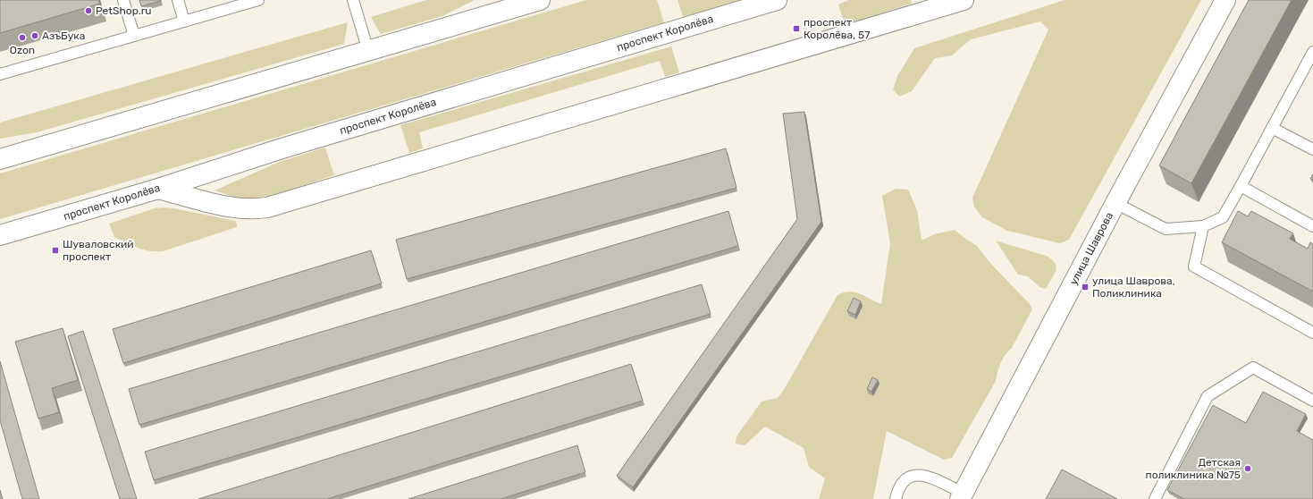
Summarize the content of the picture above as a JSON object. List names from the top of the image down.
{
  "streets": {
    "street": ["проспект Королёва", "улица Шаврова"]
  },
  "places": {
    "other": [
      "PetShop.ru",
      "АзъБука",
      "Ozon",
      "Детская поликлиника №75"
    ],
    "transit": ["проспект Королёва, 57", "Шуваловский проспект", "улица Шаврова, Поликлиника"]
  }
}
